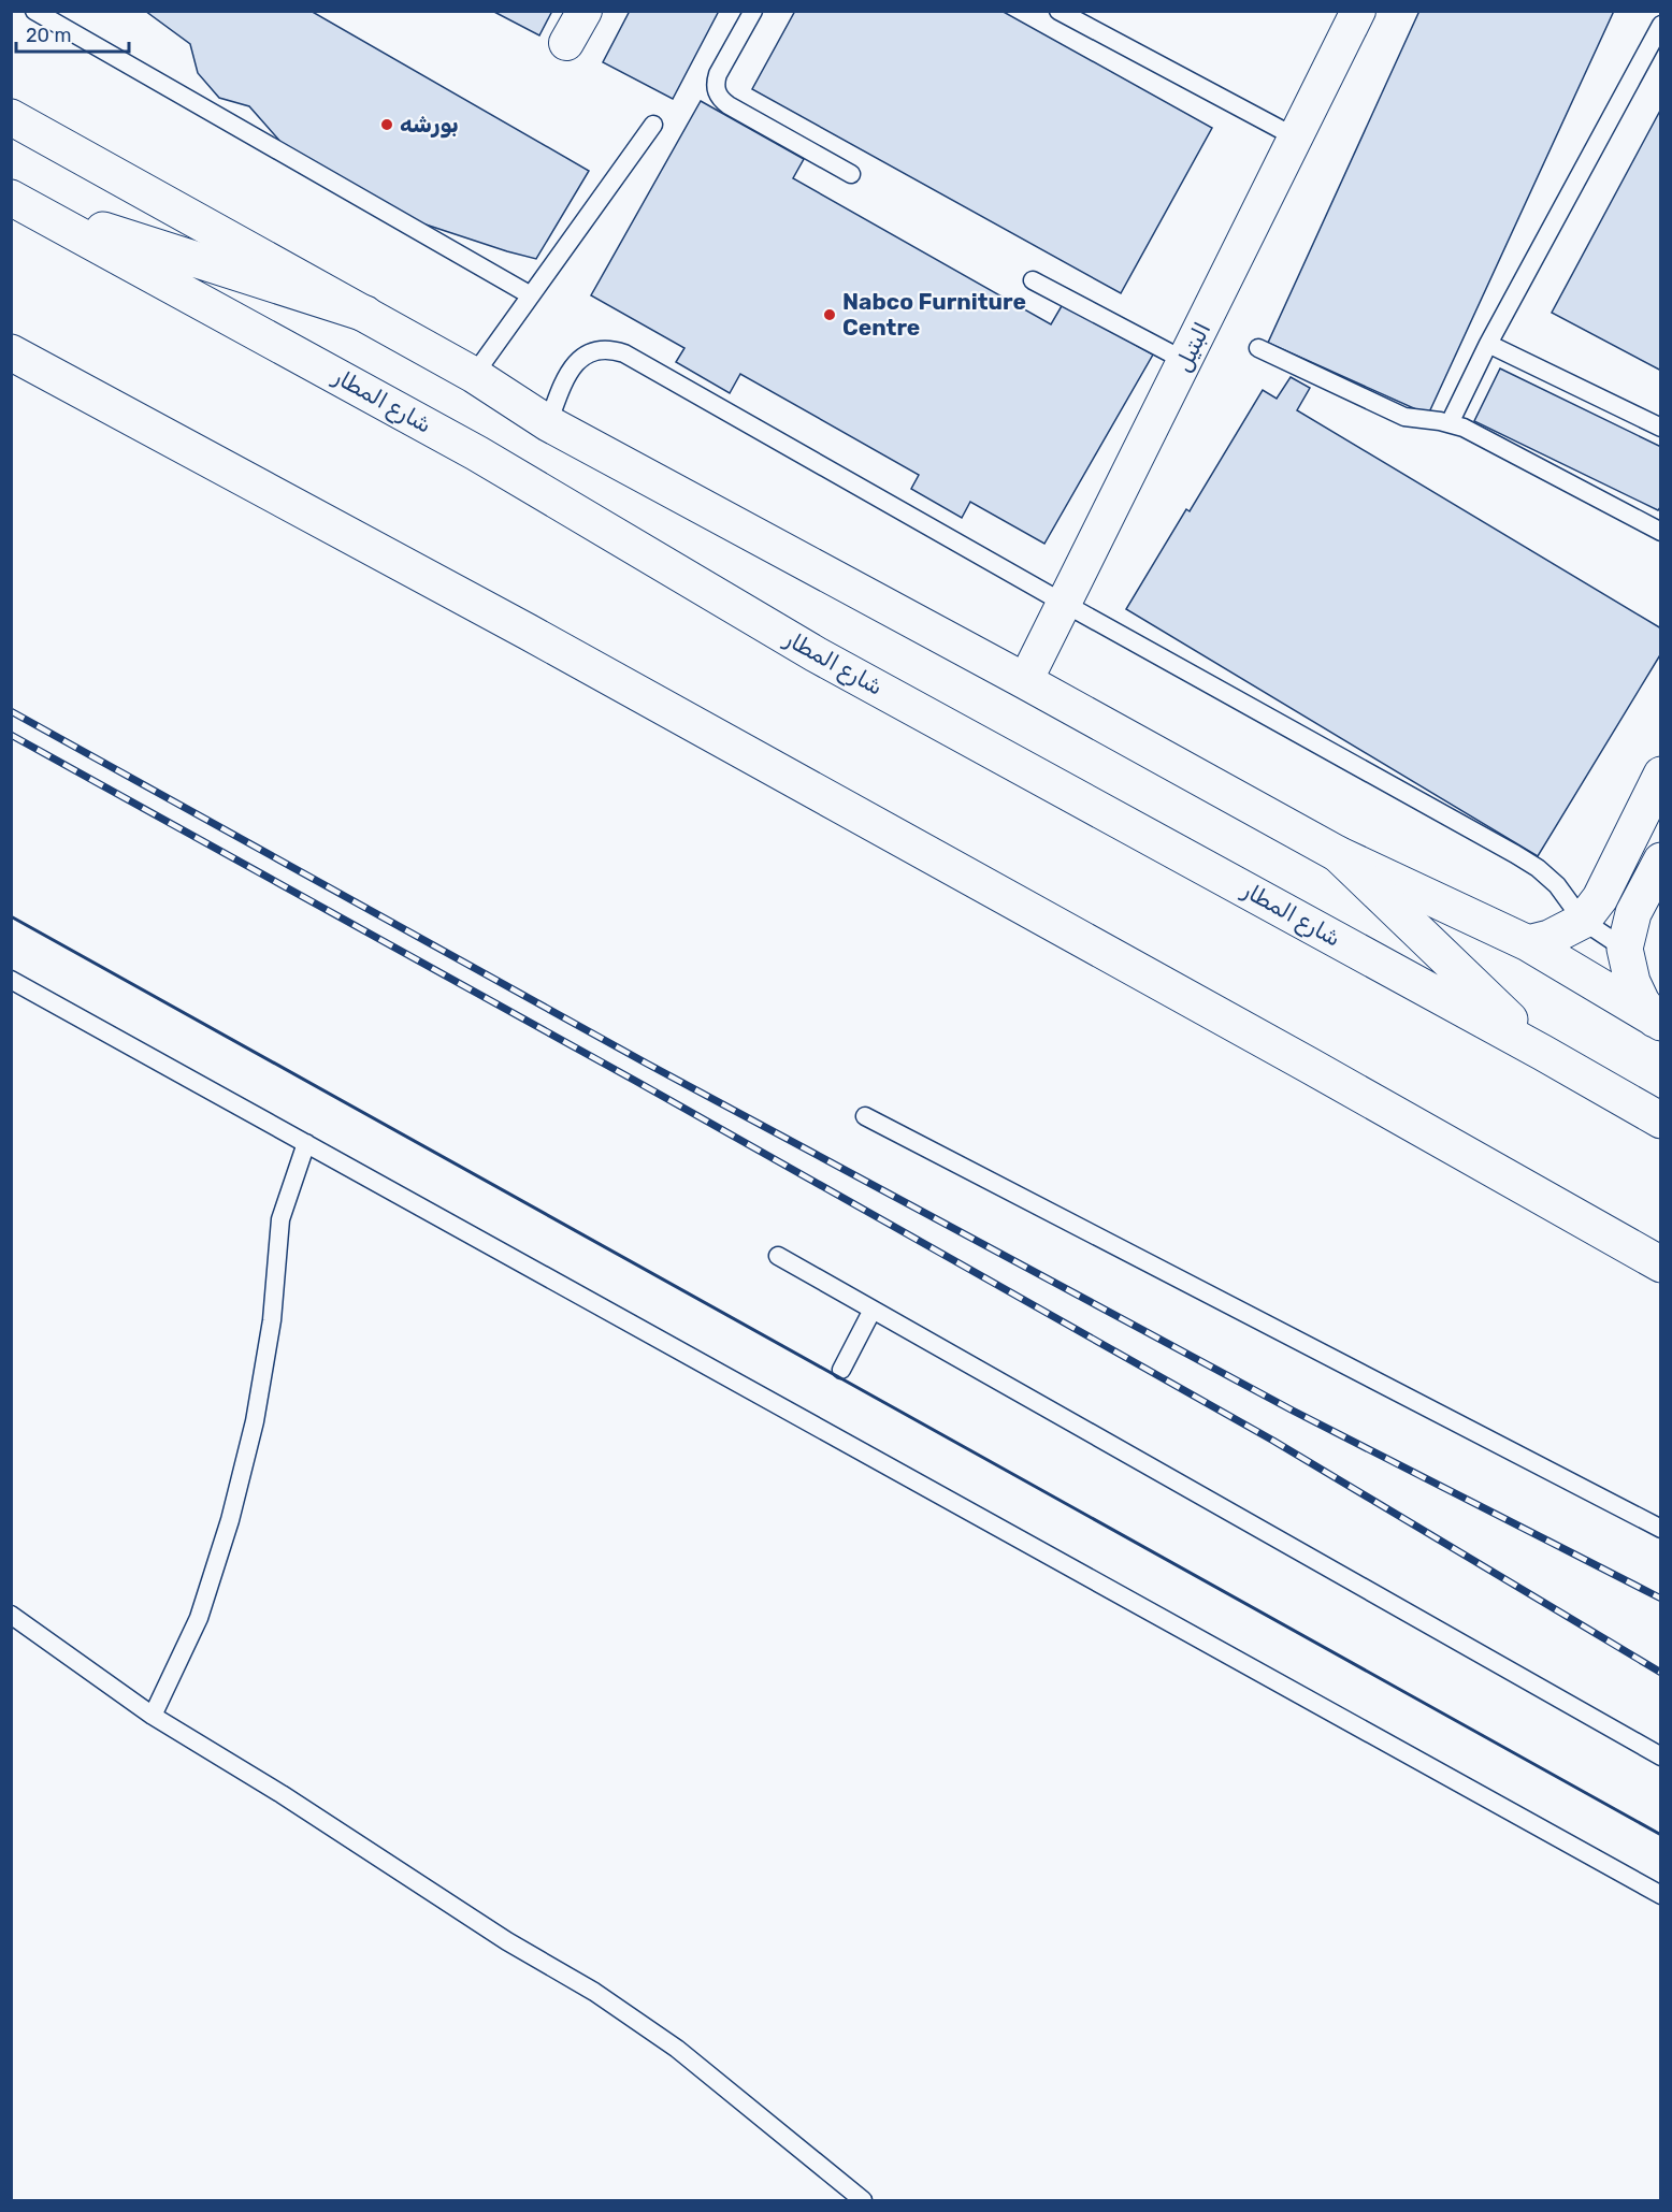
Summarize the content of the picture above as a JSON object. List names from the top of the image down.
{
  "streets": {
    "main road": ["شارع المطار"],
    "street": ["البتيل"]
  },
  "places": ["بورشه", "Nabco Furniture Centre"],
  "scale_bar": "20 m"
}
